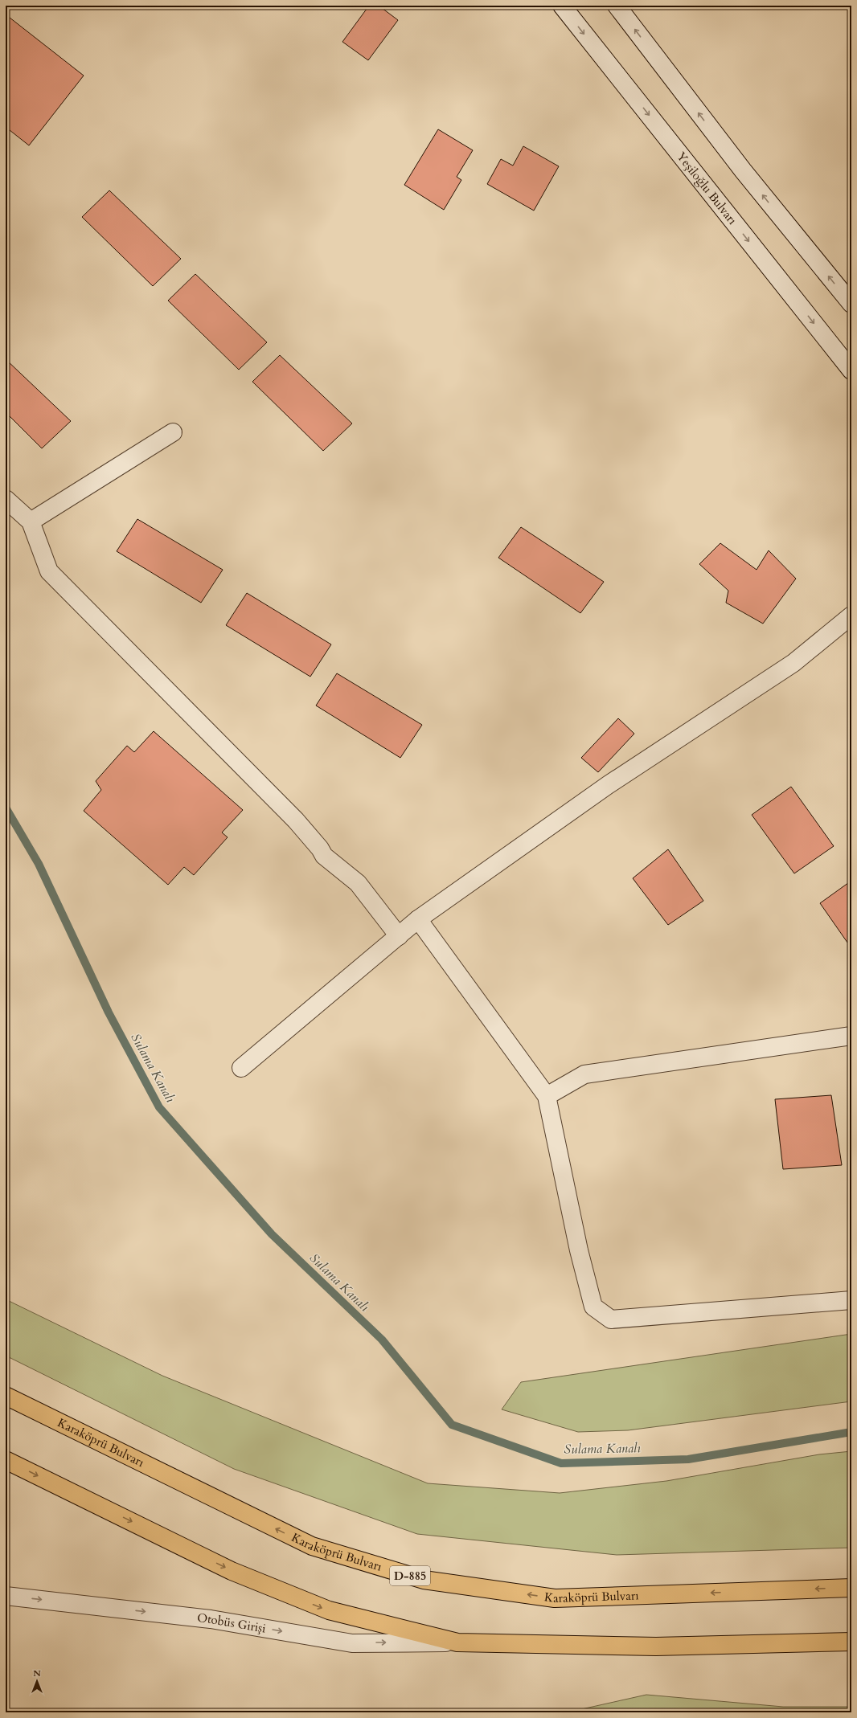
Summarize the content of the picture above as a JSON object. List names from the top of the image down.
{
  "streets": {
    "highway": ["Karaköprü Bulvarı", "D-885"],
    "street": ["Yeşiloğlu Bulvarı", "Otobüs Girişi"]
  },
  "one_way": ["Otobüs Girişi"],
  "water": ["Sulama Kanalı"],
  "north": "top"
}
